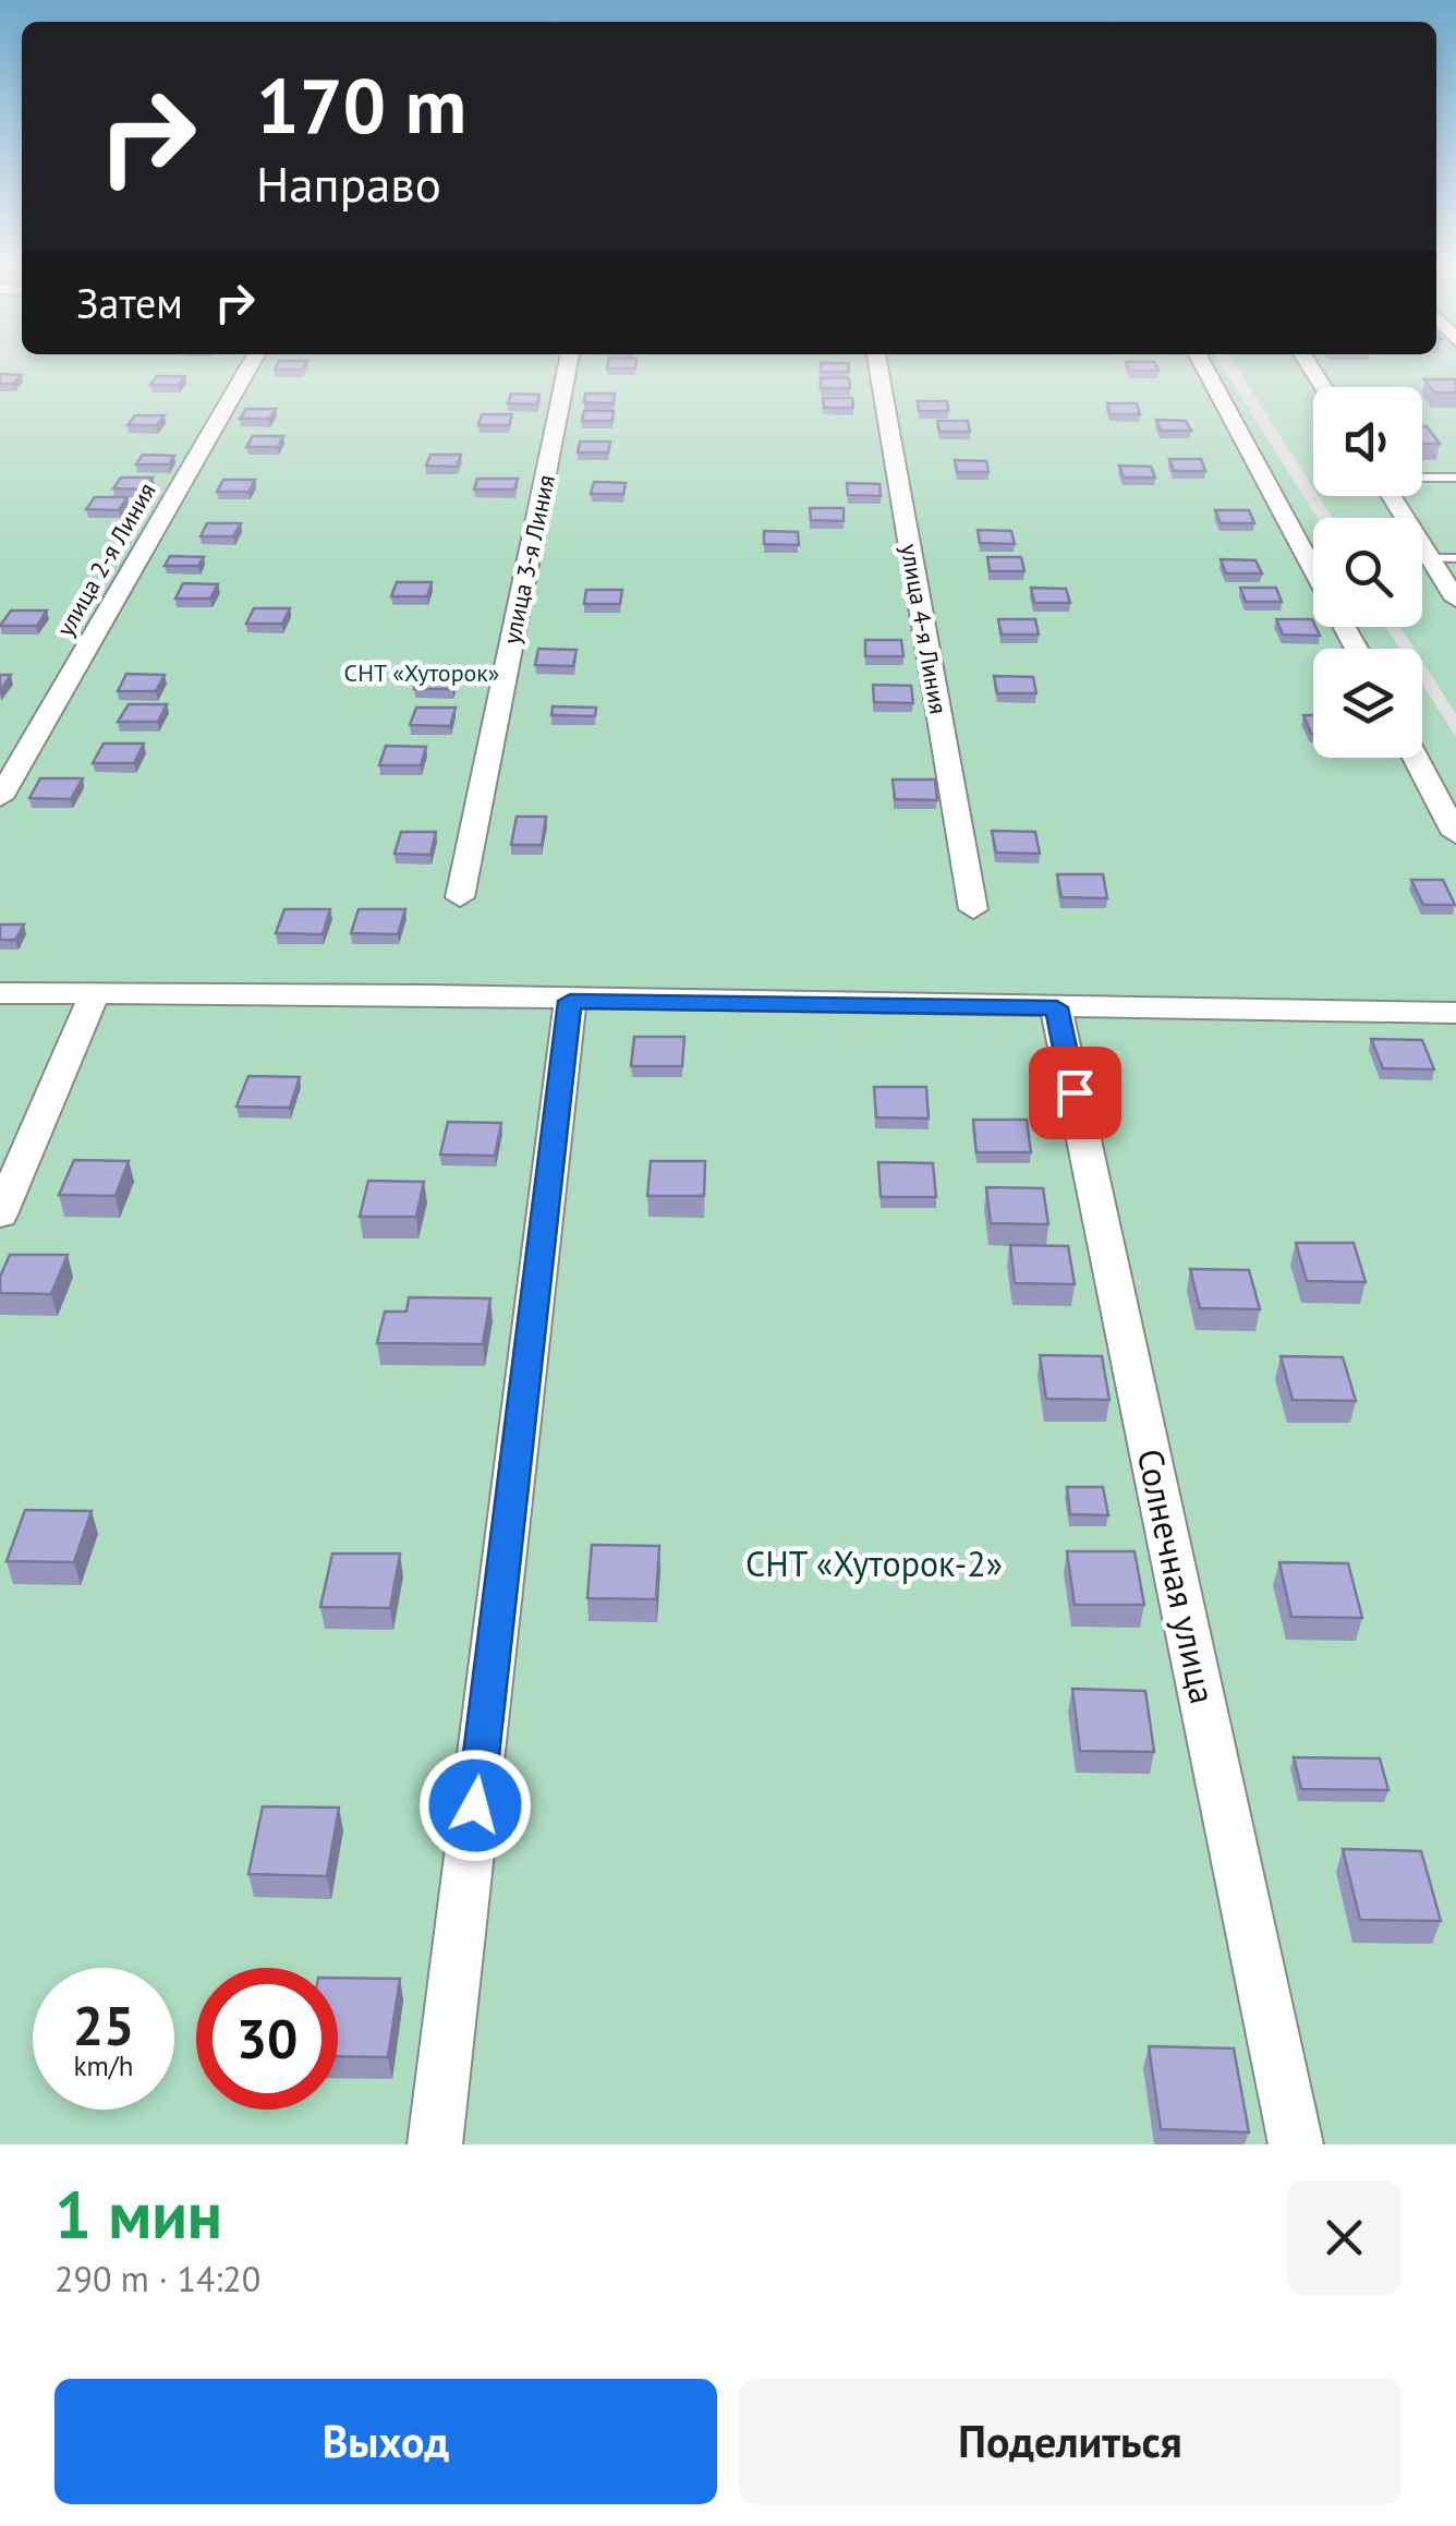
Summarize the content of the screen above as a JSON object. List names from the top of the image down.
{
  "streets": {
    "street": [
      "улица 2-я Линия",
      "улица 3-я Линия",
      "улица 4-я Линия",
      "Солнечная улица"
    ]
  },
  "parks": ["СНТ «Хуторок»", "СНТ «Хуторок-2»"],
  "page": {
    "turn": ["170 m", "Направо"],
    "then": "Затем",
    "speed": "25 km/h",
    "limit": "30",
    "heading": ["1 мин", "290 m · 14:20"],
    "buttons": ["Выход", "Поделиться"]
  }
}
